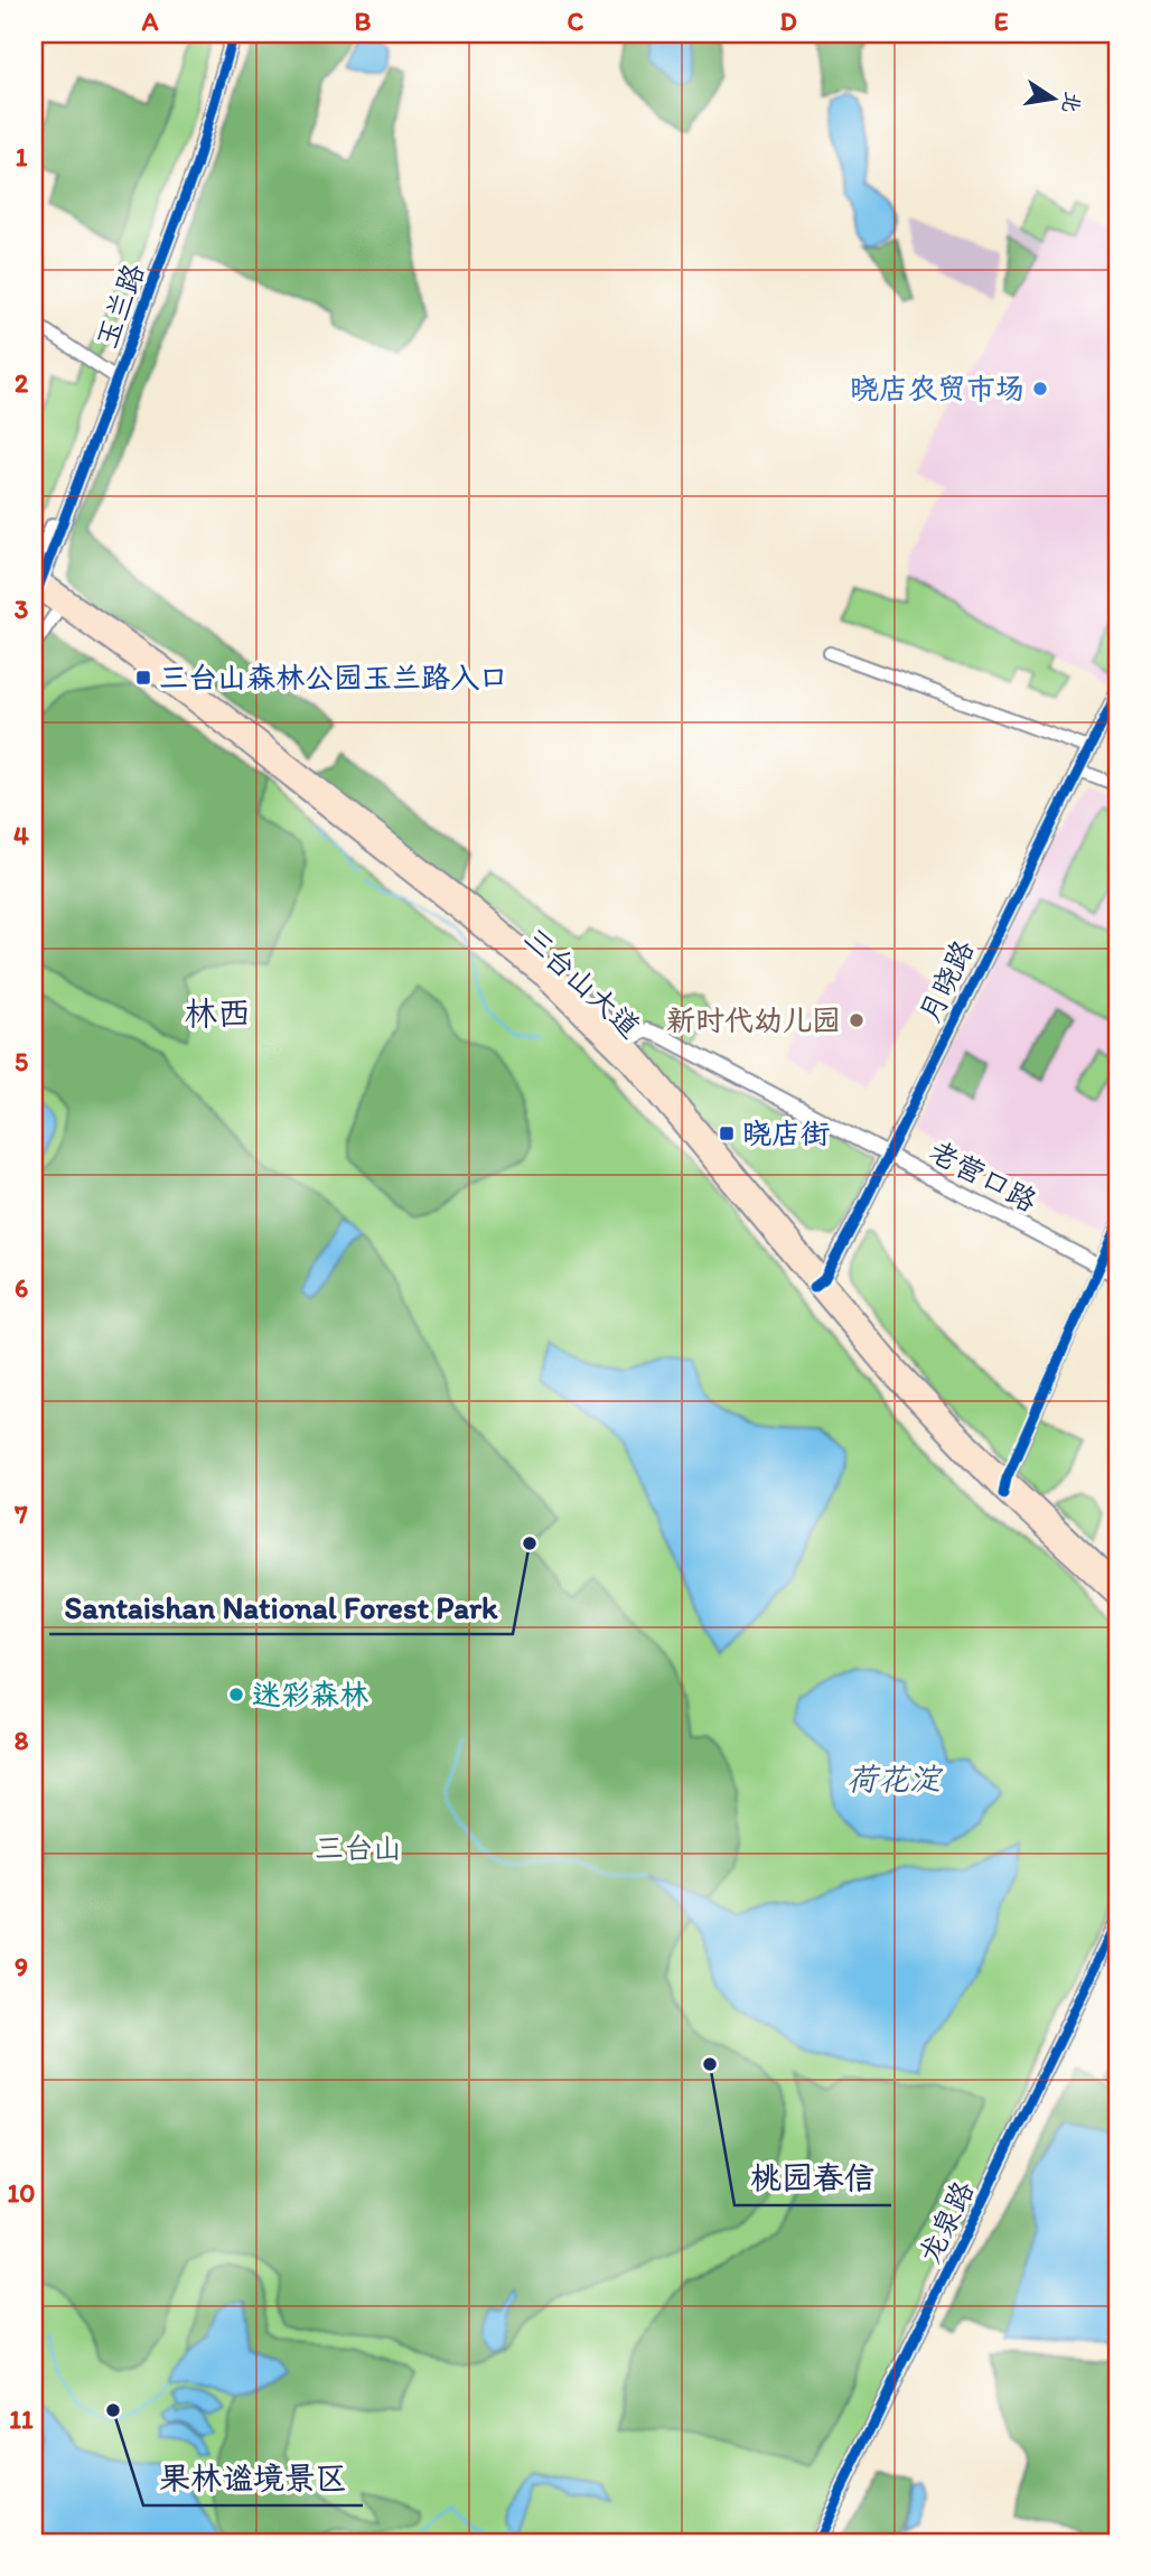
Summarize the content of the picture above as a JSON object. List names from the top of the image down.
{
  "streets": {
    "main road": ["三台山大道"],
    "street": [
      "玉兰路",
      "月晓路",
      "老营口路",
      "龙泉路"
    ]
  },
  "crossings": [
    ["玉兰路", "三台山大道"],
    ["月晓路", "三台山大道"],
    ["月晓路", "老营口路"],
    ["三台山大道", "老营口路"]
  ],
  "districts": ["林西"],
  "water": ["荷花淀"],
  "parks": ["三台山"],
  "places": {
    "other": [
      "晓店农贸市场",
      "新时代幼儿园",
      "Santaishan National Forest Park",
      "迷彩森林",
      "桃园春信",
      "果林谧境景区"
    ],
    "transit": ["三台山森林公园玉兰路入口", "晓店街"]
  },
  "north": "right",
  "grid": {
    "columns": [
      "A",
      "B",
      "C",
      "D",
      "E"
    ],
    "rows": [
      "1",
      "2",
      "3",
      "4",
      "5",
      "6",
      "7",
      "8",
      "9",
      "10",
      "11"
    ]
  }
}
